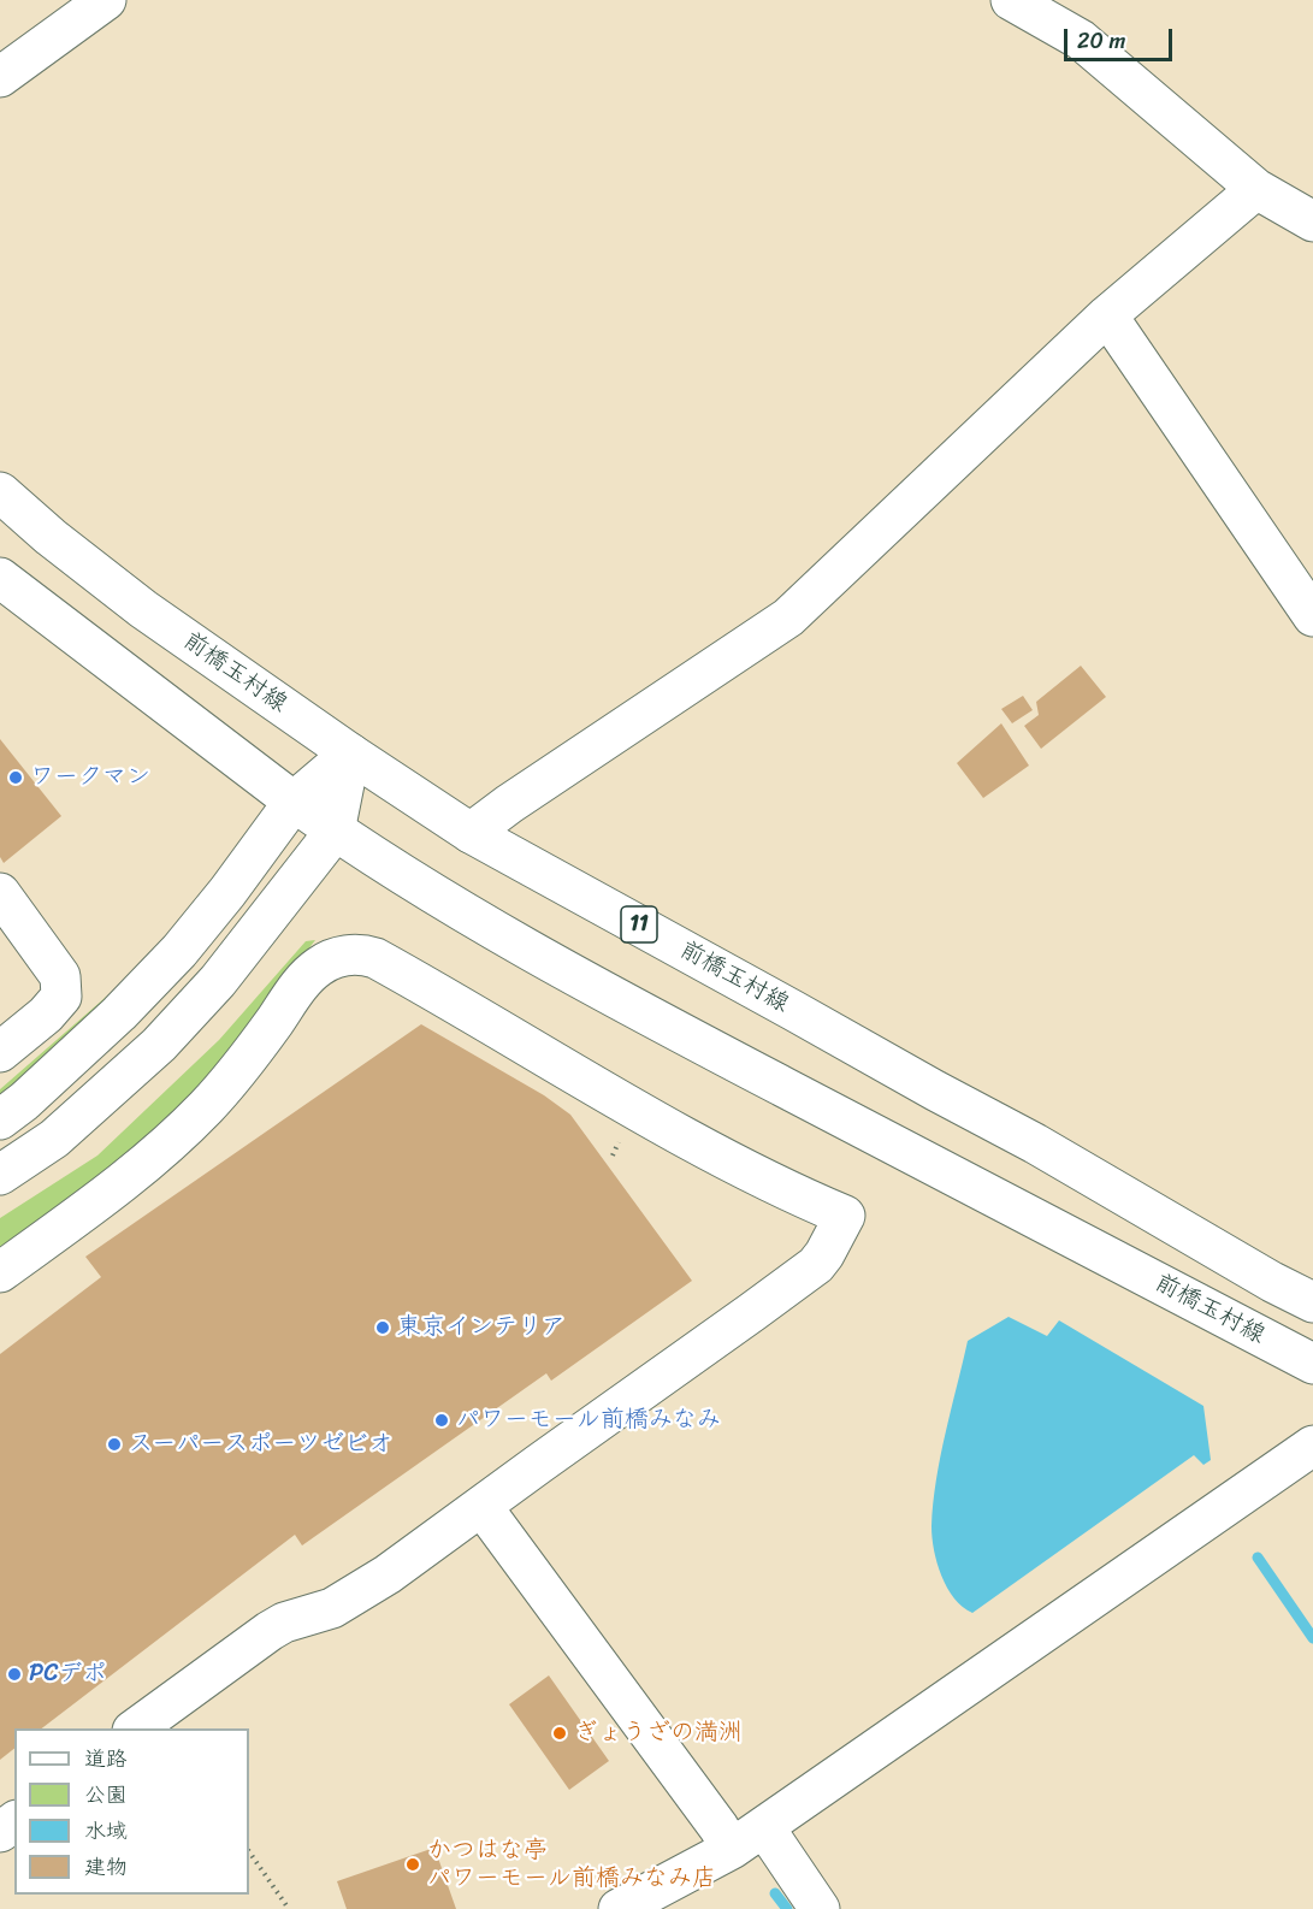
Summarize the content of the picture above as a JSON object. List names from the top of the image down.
{
  "streets": {
    "main road": ["前橋玉村線", "11"]
  },
  "places": [
    "ワークマン",
    "東京インテリア",
    "パワーモール前橋みなみ",
    "スーパースポーツゼビオ",
    "PCデポ",
    "ぎょうざの満洲",
    "かつはな亭 パワーモール前橋みなみ店"
  ],
  "legend": [
    "道路",
    "公園",
    "水域",
    "建物"
  ],
  "scale_bar": "20 m"
}
